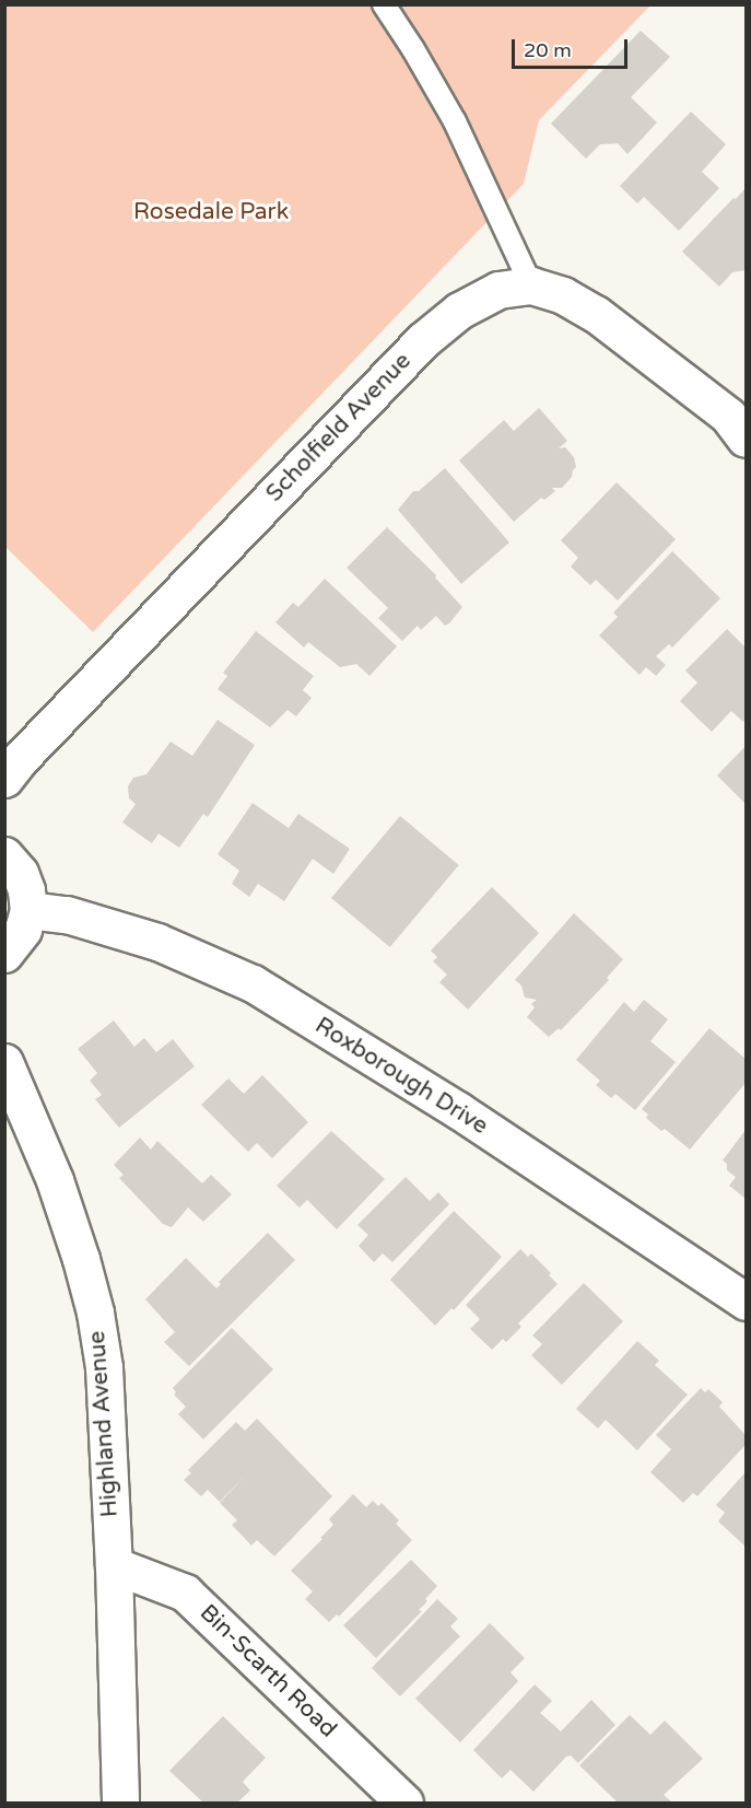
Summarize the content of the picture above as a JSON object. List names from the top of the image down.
{
  "streets": {
    "street": [
      "Scholfield Avenue",
      "Roxborough Drive",
      "Highland Avenue",
      "Bin-Scarth Road"
    ]
  },
  "crossings": [
    ["Highland Avenue", "Bin-Scarth Road"]
  ],
  "parks": ["Rosedale Park"],
  "scale_bar": "20 m"
}
